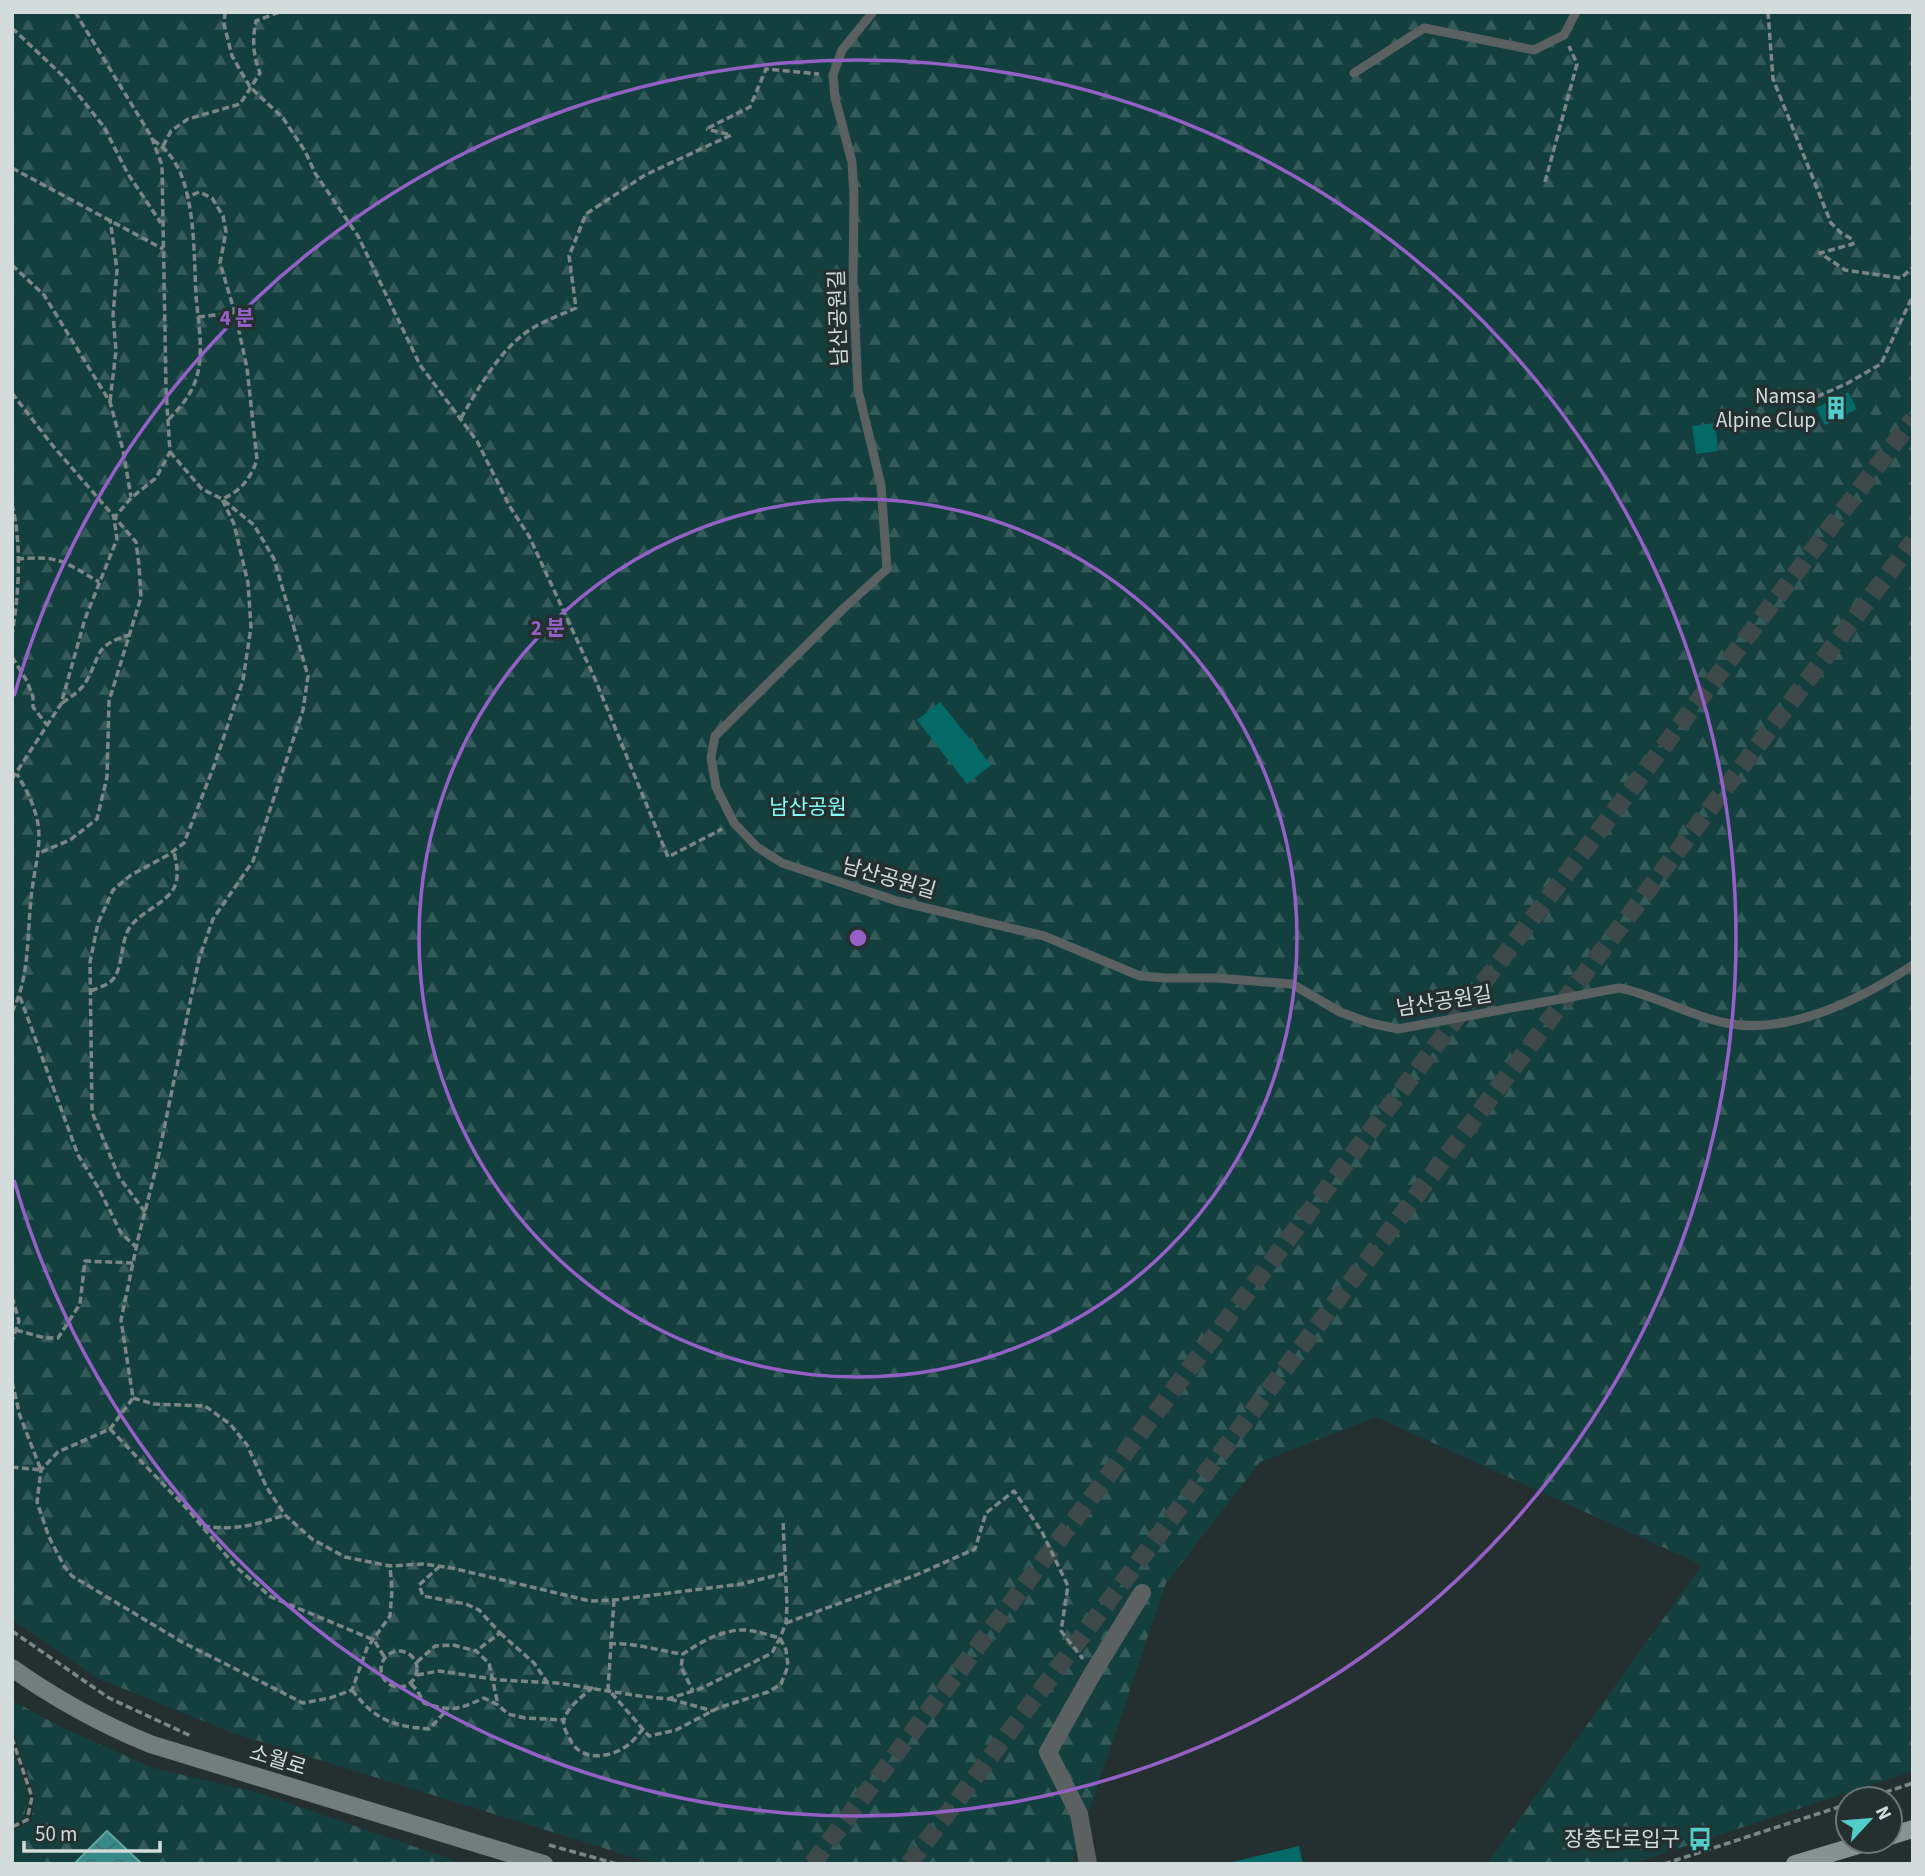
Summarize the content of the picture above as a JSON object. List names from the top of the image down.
{
  "streets": {
    "main road": ["소월로"],
    "lane": ["남산공원길"]
  },
  "parks": ["남산공원"],
  "places": {
    "building": ["Namsa Alpine Clup"],
    "bus stop": ["장충단로입구"]
  },
  "scale_bar": "50 m",
  "north": "top right",
  "rings": ["4 분", "2 분"]
}
